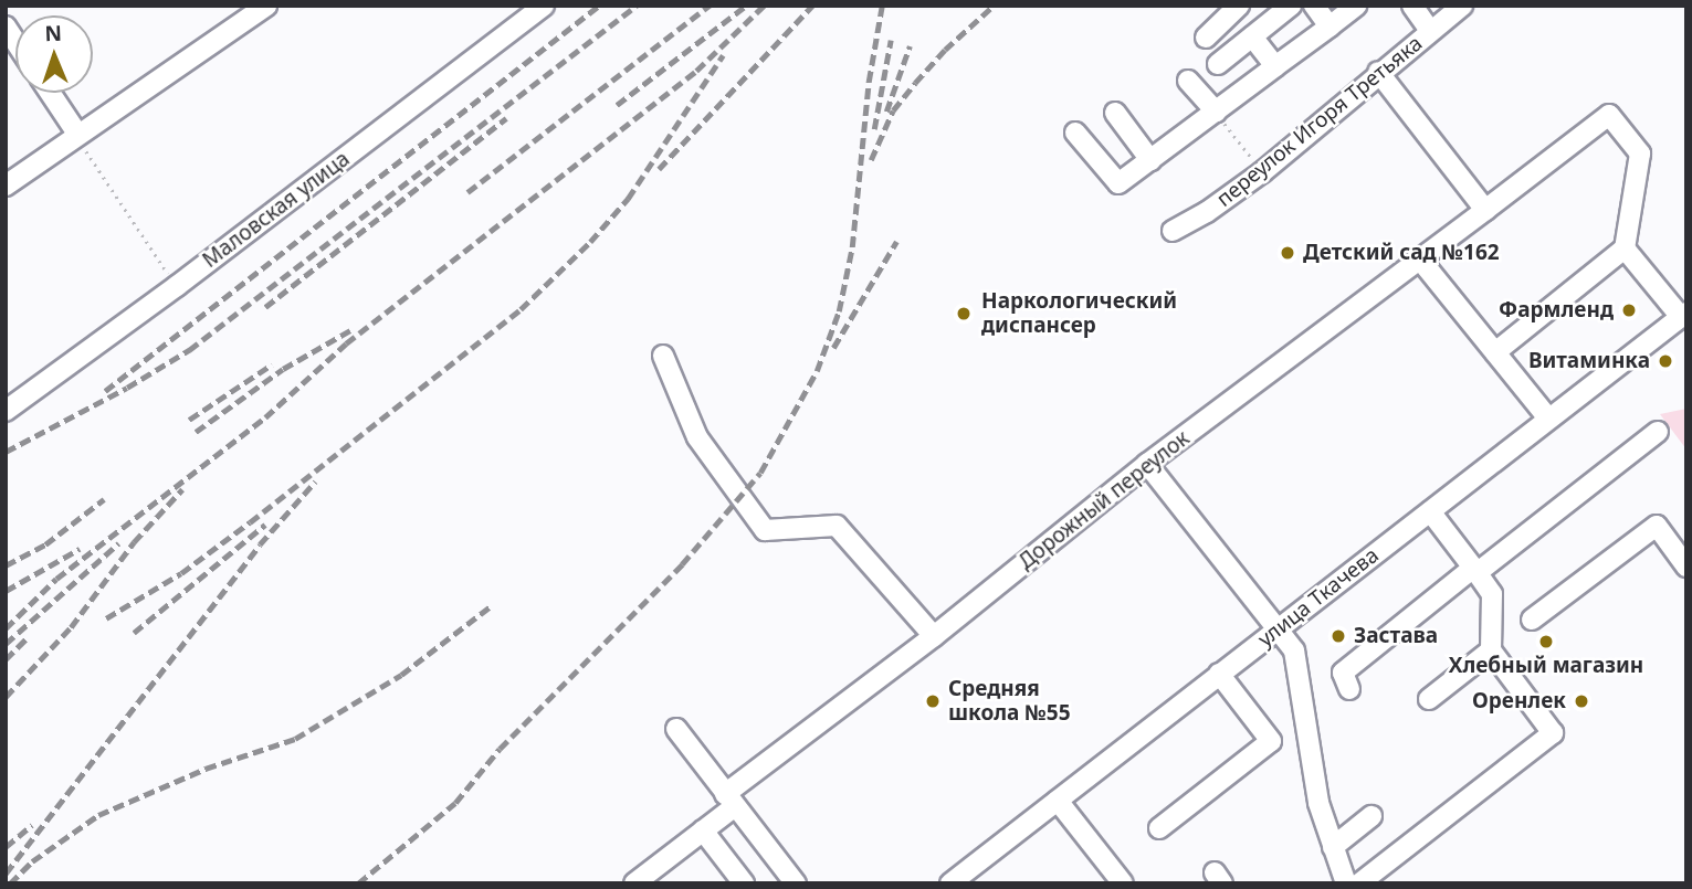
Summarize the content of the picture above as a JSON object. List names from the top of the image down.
{
  "streets": {
    "street": [
      "переулок Игоря Третьяка",
      "Маловская улица",
      "Дорожный переулок",
      "улица Ткачева"
    ]
  },
  "places": [
    "Детский сад №162",
    "Фармленд",
    "Наркологический диспансер",
    "Витаминка",
    "Застава",
    "Хлебный магазин",
    "Средняя школа №55",
    "Оренлек"
  ],
  "north": "top"
}
